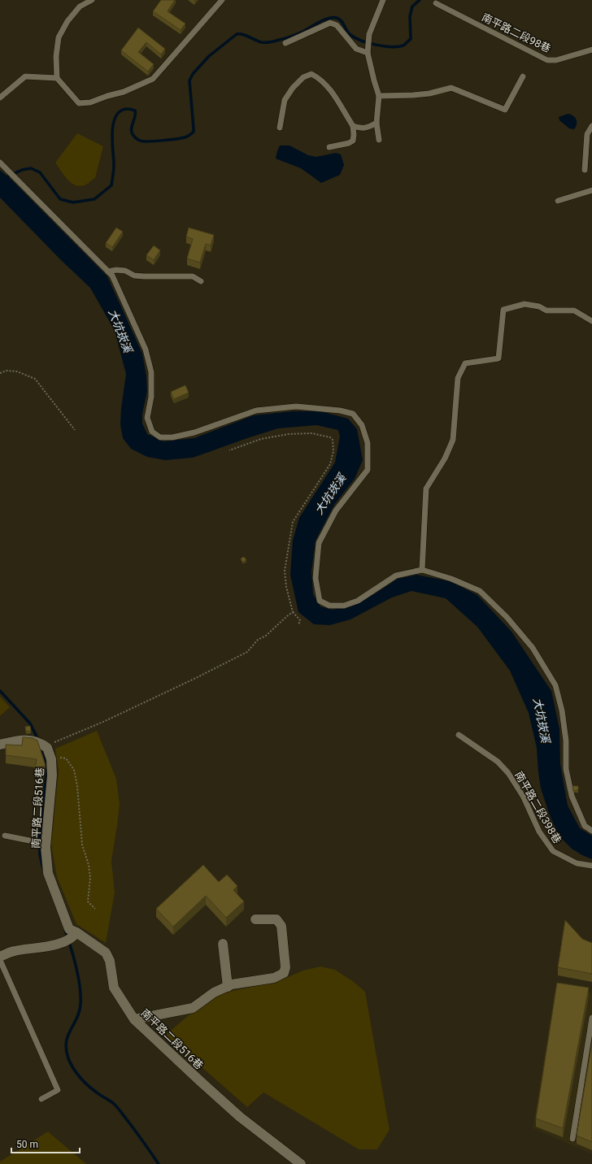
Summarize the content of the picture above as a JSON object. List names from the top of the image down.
{
  "streets": {
    "street": ["南平路二段516巷"],
    "lane": ["南平路二段98巷", "南平路二段398巷"]
  },
  "water": ["大坑崁溪"],
  "scale_bar": "50 m"
}
